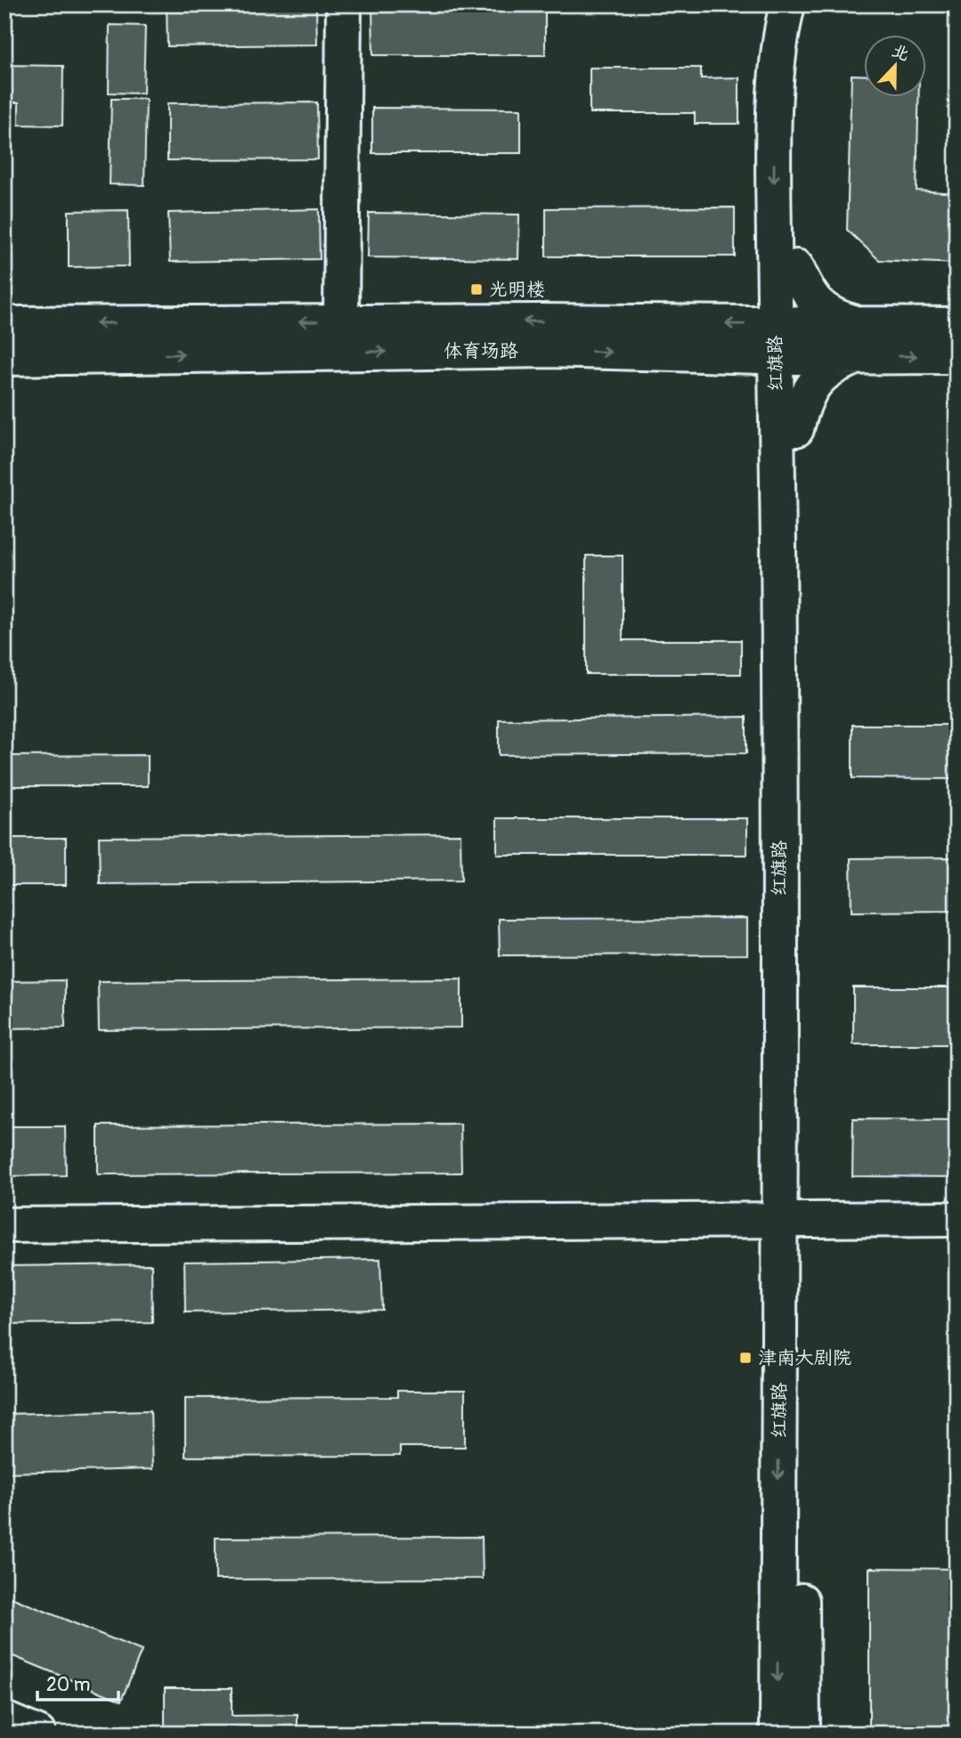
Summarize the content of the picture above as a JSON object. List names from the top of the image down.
{
  "streets": {
    "main road": ["体育场路", "红旗路"]
  },
  "crossings": [
    ["体育场路", "红旗路"]
  ],
  "places": {
    "transit": ["光明楼", "津南大剧院"]
  },
  "scale_bar": "20 m",
  "north": "top"
}
